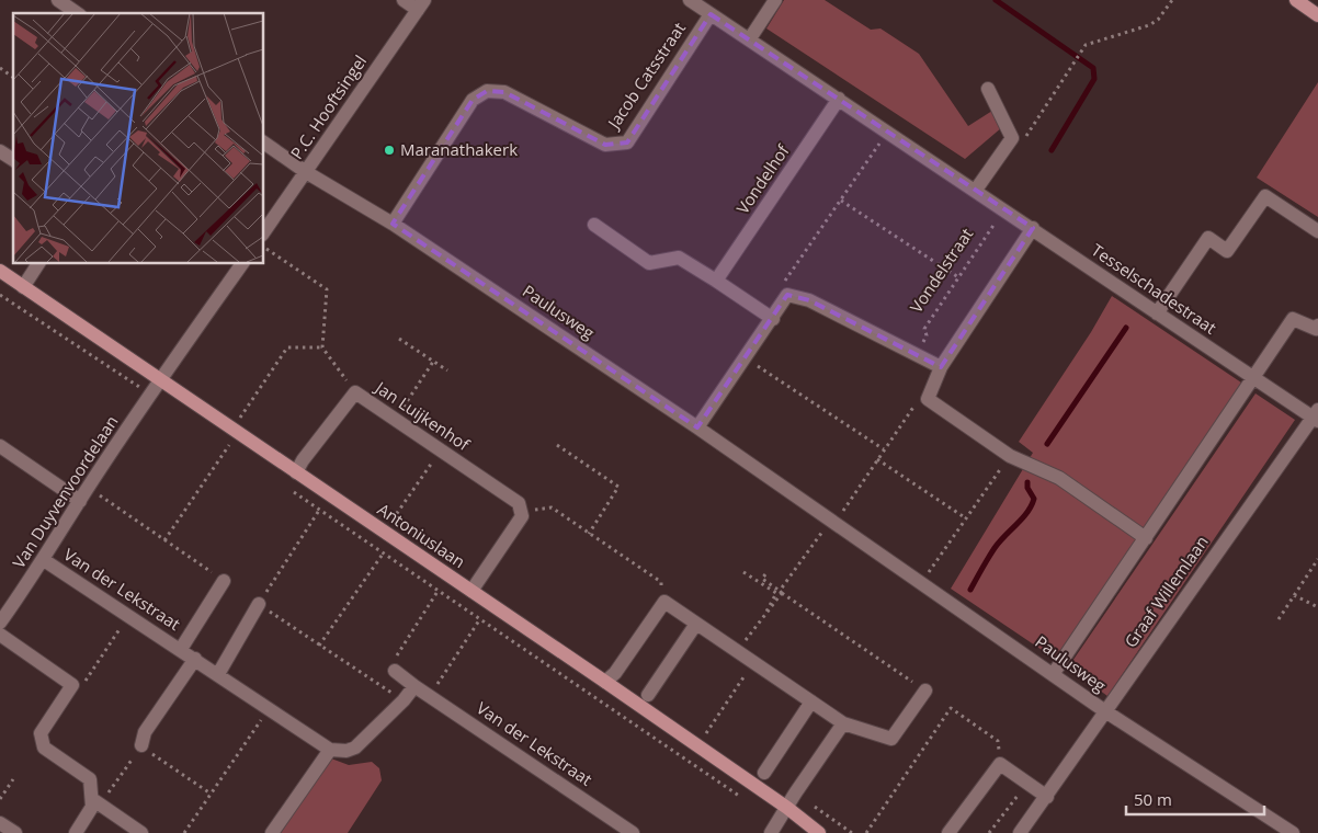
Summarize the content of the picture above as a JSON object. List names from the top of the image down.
{
  "streets": {
    "main road": ["Antoniuslaan"],
    "street": [
      "Jacob Catsstraat",
      "P.C. Hooftsingel",
      "Vondelhof",
      "Tesselschadestraat",
      "Paulusweg",
      "Jan Luijkenhof",
      "Van Duyvenvoordelaan",
      "Van der Lekstraat",
      "Graaf Willemlaan"
    ],
    "path": ["Vondelstraat"]
  },
  "crossings": [
    ["Jacob Catsstraat", "Tesselschadestraat"],
    ["Jacob Catsstraat", "Paulusweg"],
    ["P.C. Hooftsingel", "Paulusweg"],
    ["Vondelhof", "Tesselschadestraat"],
    ["Vondelstraat", "Tesselschadestraat"],
    ["Tesselschadestraat", "Graaf Willemlaan"],
    ["Paulusweg", "Graaf Willemlaan"],
    ["Jan Luijkenhof", "Antoniuslaan"],
    ["Van Duyvenvoordelaan", "Antoniuslaan"],
    ["Van Duyvenvoordelaan", "Van der Lekstraat"]
  ],
  "places": ["Maranathakerk"],
  "scale_bar": "50 m"
}
